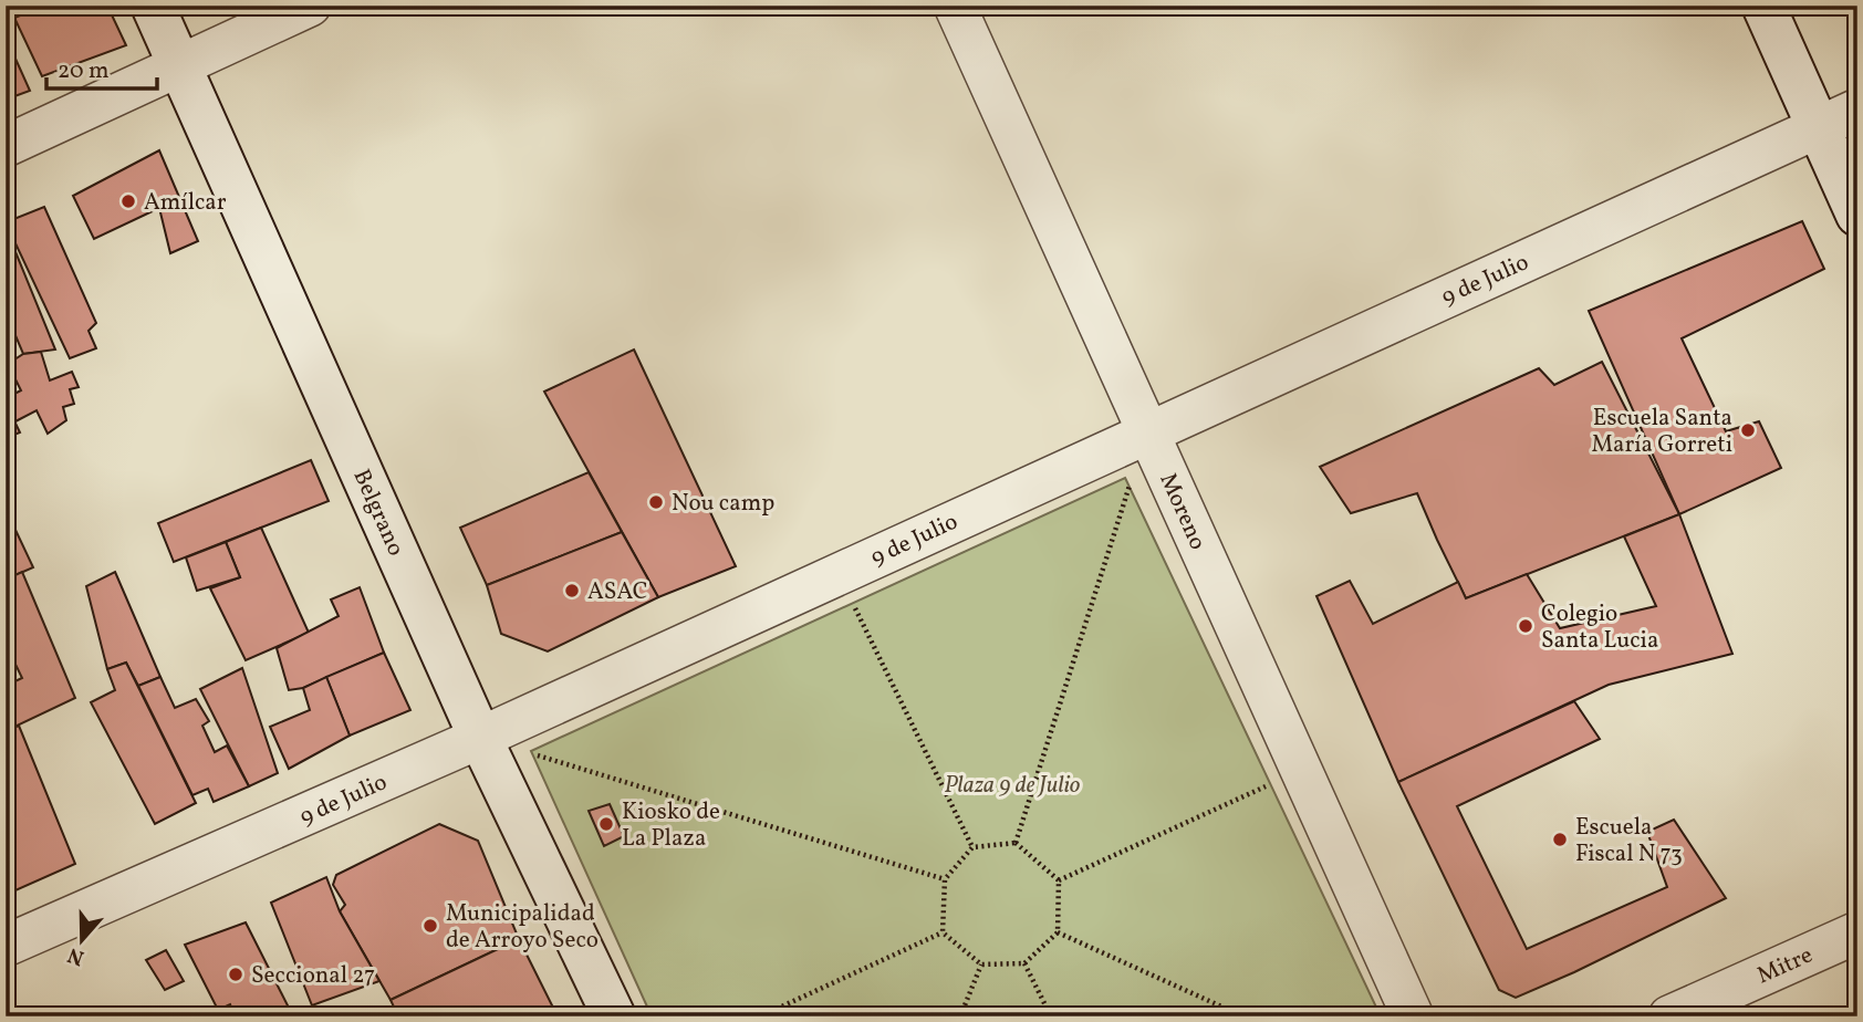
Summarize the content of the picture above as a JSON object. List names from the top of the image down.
{
  "streets": {
    "street": [
      "9 de Julio",
      "Moreno",
      "Belgrano",
      "Mitre"
    ]
  },
  "crossings": [
    ["9 de Julio", "Moreno"],
    ["9 de Julio", "Belgrano"]
  ],
  "parks": ["Plaza 9 de Julio"],
  "places": [
    "Amílcar",
    "Escuela Santa María Gorreti",
    "Nou camp",
    "ASAC",
    "Colegio Santa Lucia",
    "Kiosko de La Plaza",
    "Escuela Fiscal N 73",
    "Municipalidad de Arroyo Seco",
    "Seccional 27"
  ],
  "scale_bar": "20 m",
  "north": "bottom"
}
